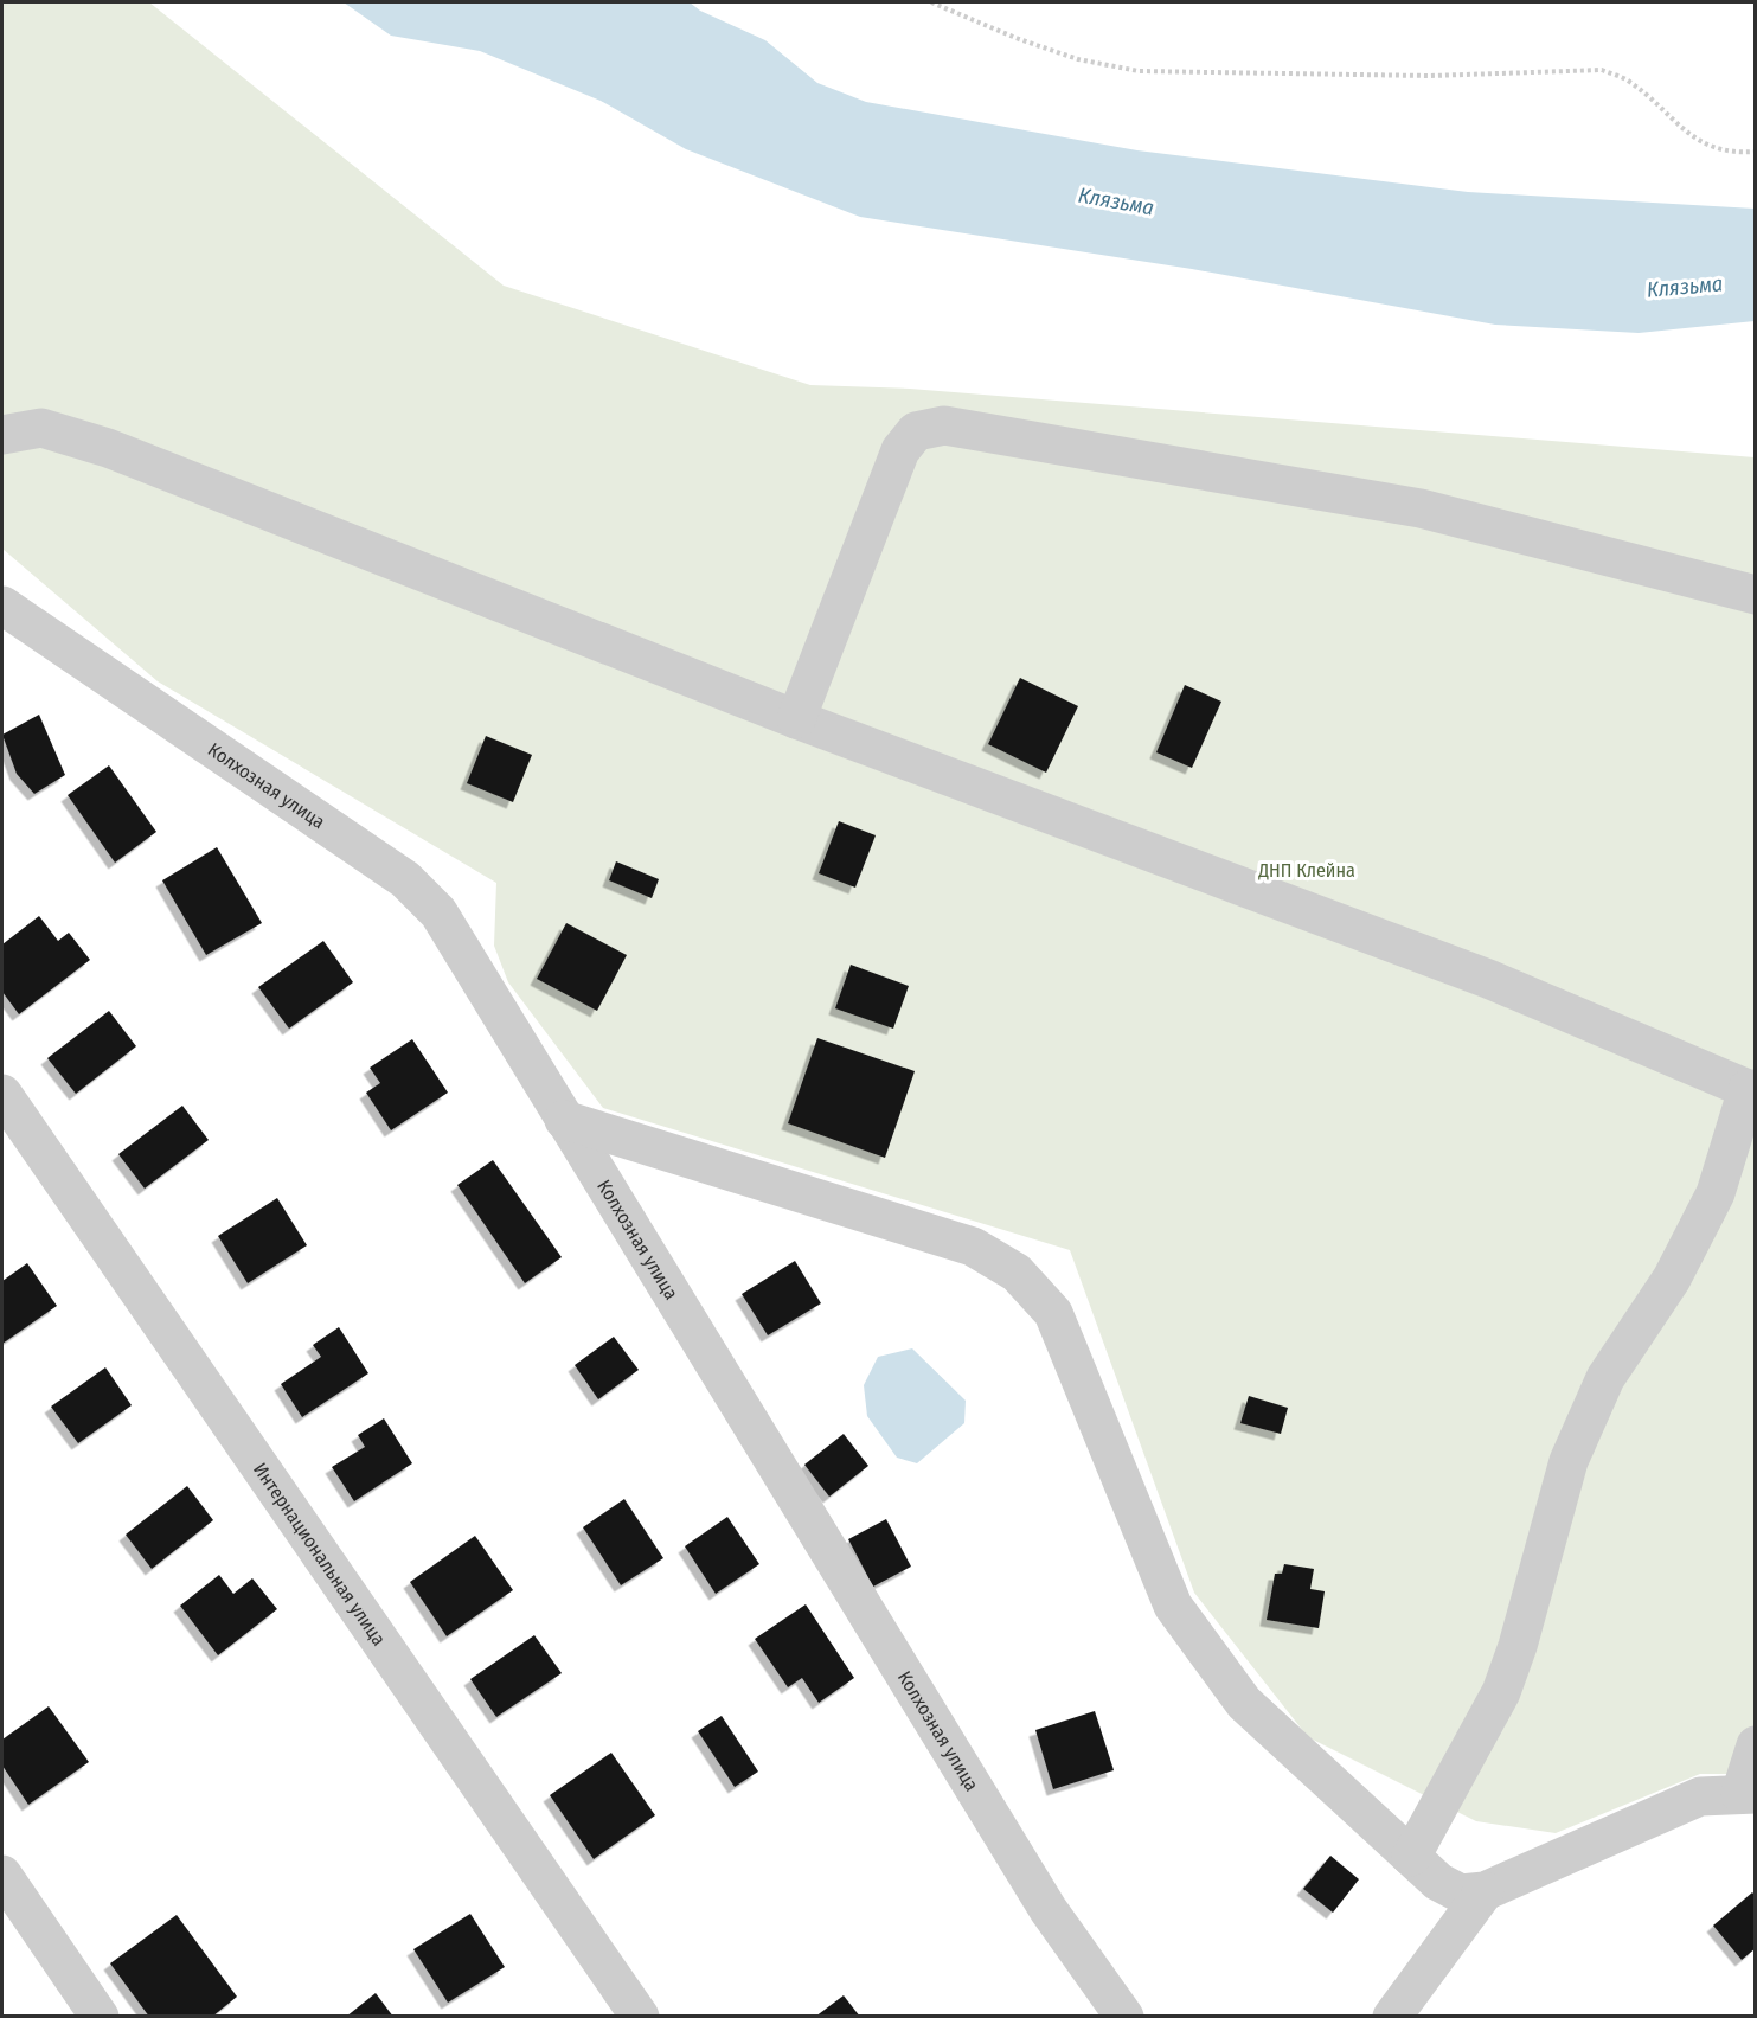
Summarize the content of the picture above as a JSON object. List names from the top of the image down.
{
  "streets": {
    "street": ["Колхозная улица", "Интернациональная улица"]
  },
  "water": ["Клязьма"],
  "parks": ["ДНП Клейна"]
}
